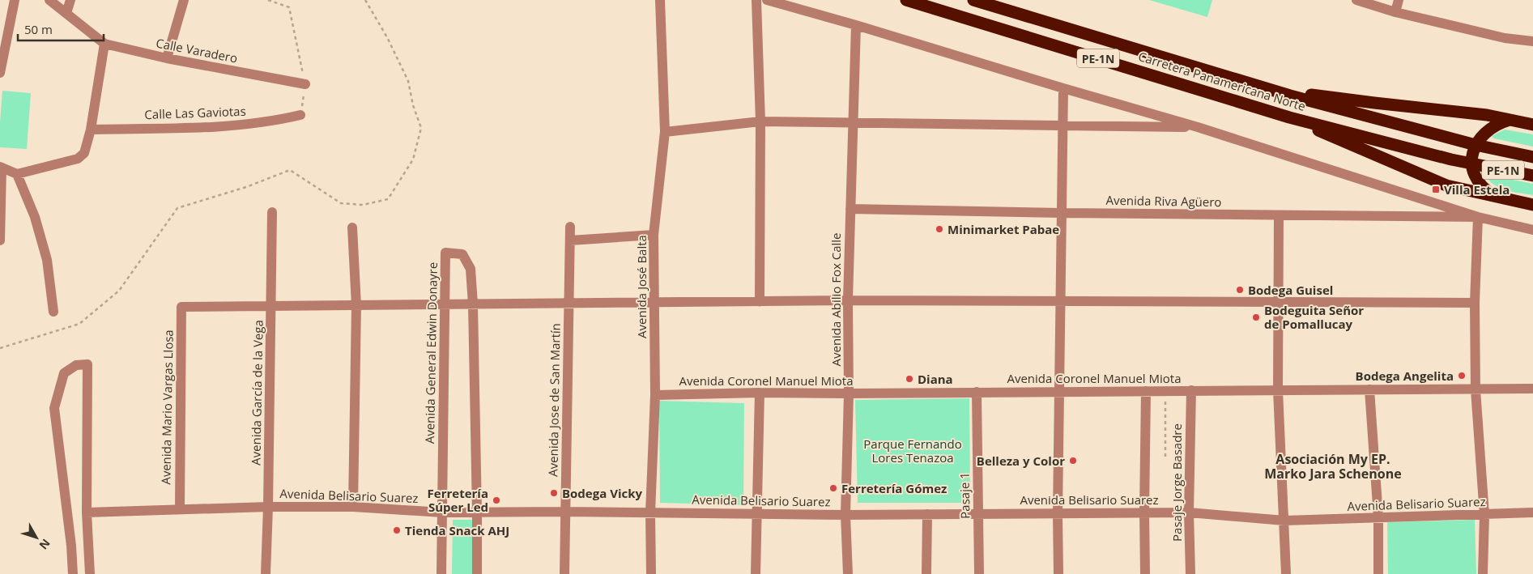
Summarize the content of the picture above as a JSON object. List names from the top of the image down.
{
  "streets": {
    "highway": ["PE-1N", "Carretera Panamericana Norte"],
    "street": [
      "Calle Varadero",
      "Calle Las Gaviotas",
      "Avenida Riva Agüero",
      "Avenida José Balta",
      "Avenida Abilio Fox Calle",
      "Avenida General Edwin Donayre",
      "Avenida Coronel Manuel Miota",
      "Avenida García de la Vega",
      "Avenida Jose de San Martín",
      "Avenida Mario Vargas Llosa",
      "Pasaje Jorge Basadre",
      "Avenida Belisario Suarez",
      "Pasaje 1"
    ]
  },
  "crossings": [
    ["Avenida Riva Agüero", "Avenida Abilio Fox Calle"],
    ["Avenida José Balta", "Avenida Coronel Manuel Miota"],
    ["Avenida José Balta", "Avenida Belisario Suarez"],
    ["Avenida Abilio Fox Calle", "Avenida Coronel Manuel Miota"],
    ["Avenida Abilio Fox Calle", "Avenida Belisario Suarez"],
    ["Avenida General Edwin Donayre", "Avenida Belisario Suarez"],
    ["Avenida Coronel Manuel Miota", "Pasaje Jorge Basadre"],
    ["Avenida Coronel Manuel Miota", "Pasaje 1"],
    ["Avenida García de la Vega", "Avenida Mario Vargas Llosa"],
    ["Avenida García de la Vega", "Avenida Belisario Suarez"],
    ["Avenida Jose de San Martín", "Avenida Belisario Suarez"],
    ["Avenida Mario Vargas Llosa", "Avenida Belisario Suarez"],
    ["Pasaje Jorge Basadre", "Avenida Belisario Suarez"],
    ["Avenida Belisario Suarez", "Pasaje 1"]
  ],
  "districts": ["Asociación My EP. Marko Jara Schenone"],
  "parks": ["Parque Fernando Lores Tenazoa"],
  "places": {
    "transit": ["Villa Estela"],
    "other": [
      "Minimarket Pabae",
      "Bodega Guisel",
      "Bodeguita Señor de Pomallucay",
      "Bodega Angelita",
      "Diana",
      "Belleza y Color",
      "Ferretería Gómez",
      "Bodega Vicky",
      "Ferretería Súper Led",
      "Tienda Snack AHJ"
    ]
  },
  "scale_bar": "50 m",
  "north": "bottom right"
}
